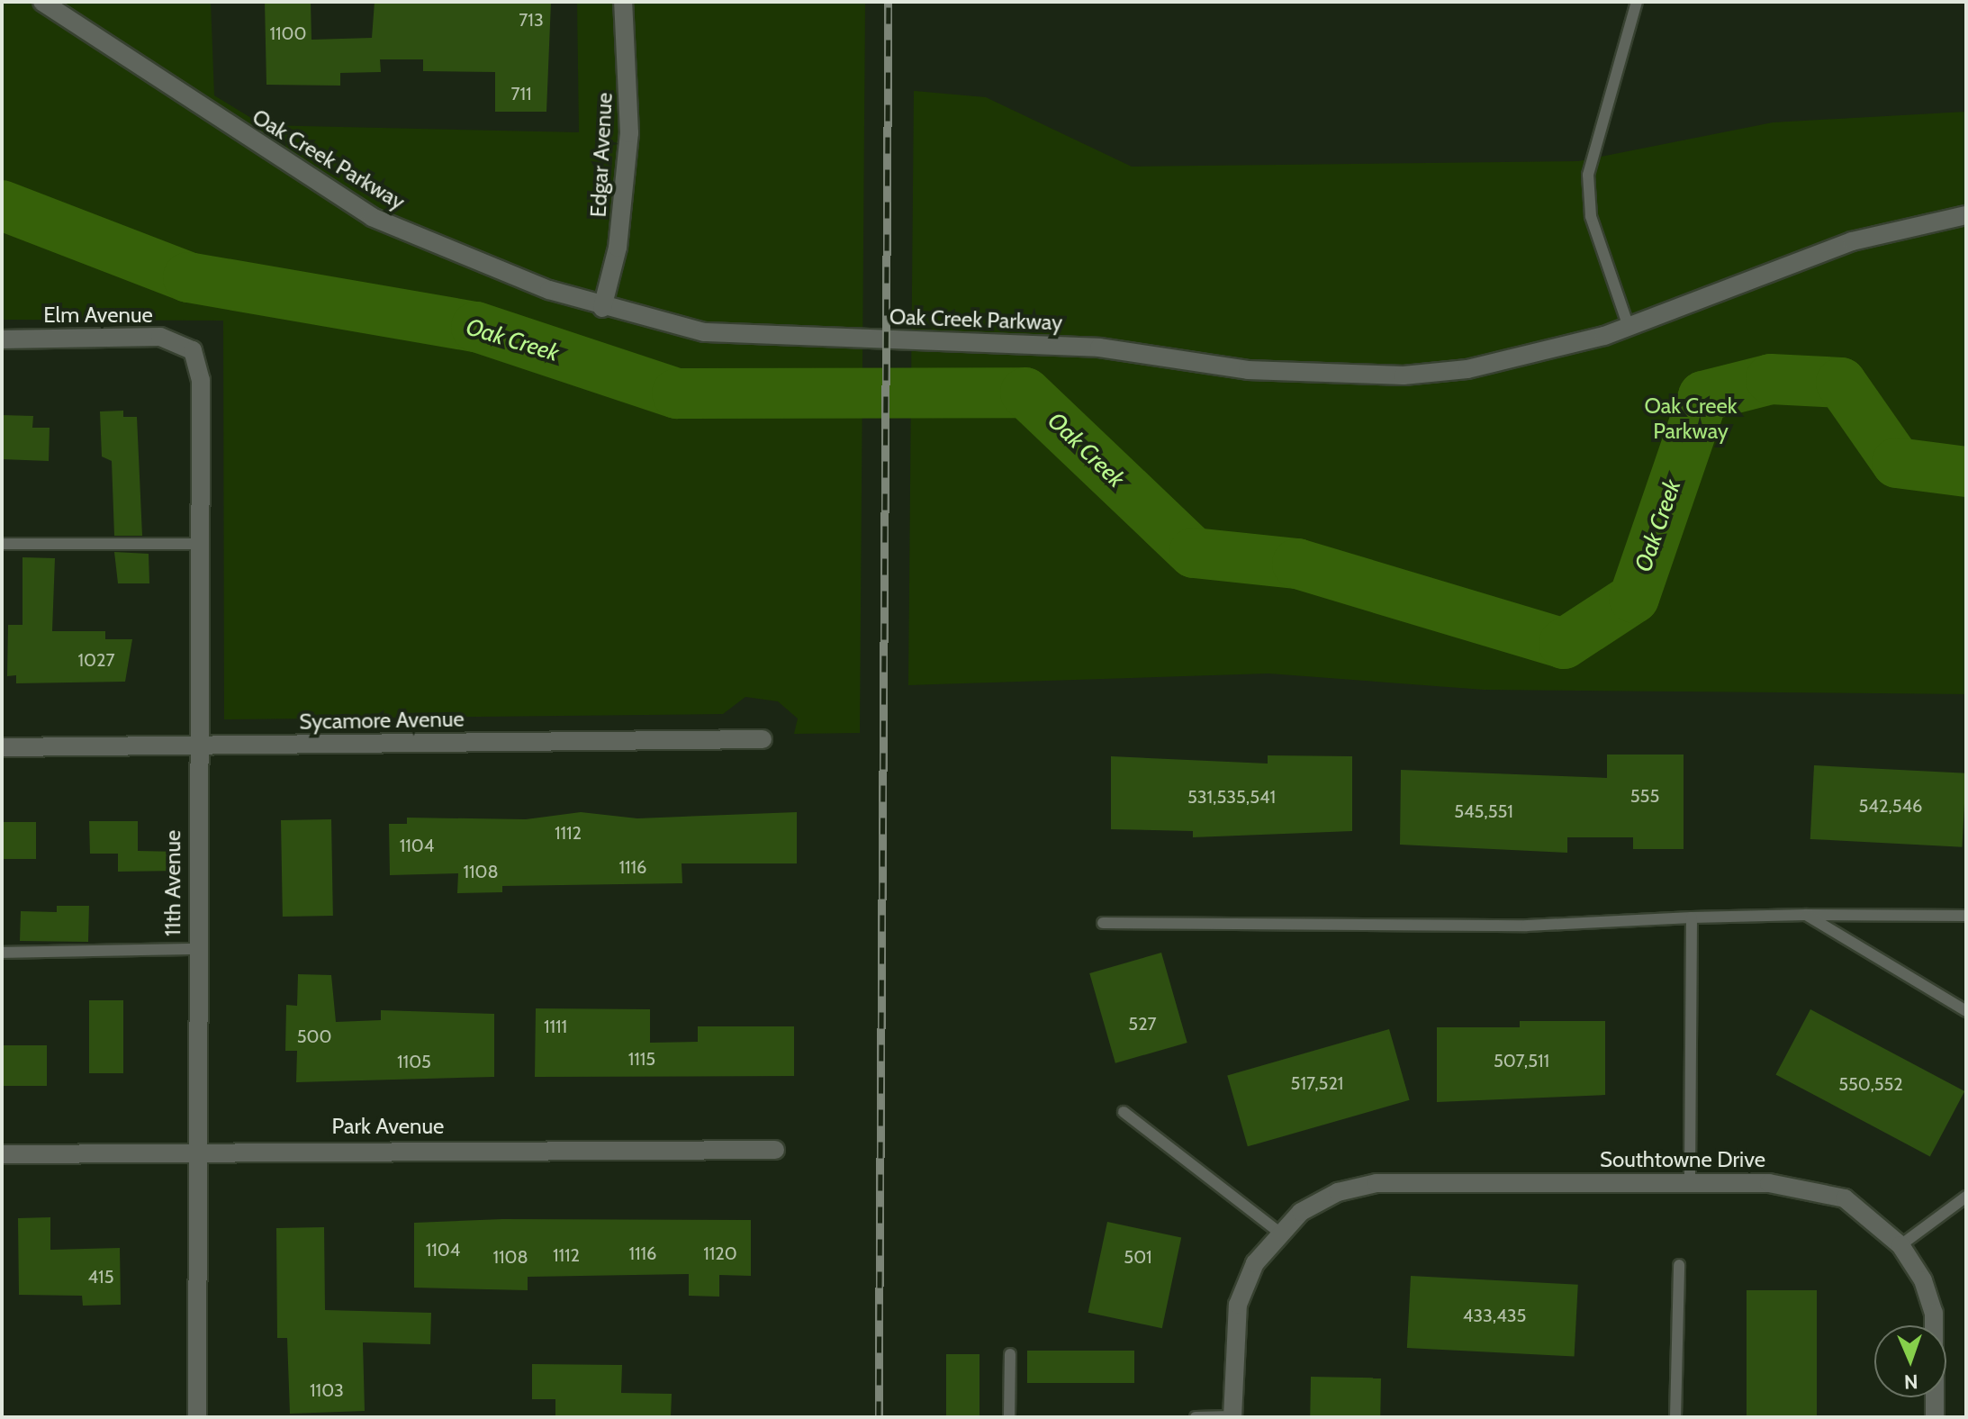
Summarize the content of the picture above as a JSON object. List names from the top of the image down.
{
  "streets": {
    "street": [
      "Edgar Avenue",
      "Oak Creek Parkway",
      "Elm Avenue",
      "Sycamore Avenue",
      "11th Avenue",
      "Park Avenue",
      "Southtowne Drive"
    ]
  },
  "crossings": [
    ["Edgar Avenue", "Oak Creek Parkway"],
    ["Elm Avenue", "11th Avenue"],
    ["Sycamore Avenue", "11th Avenue"],
    ["11th Avenue", "Park Avenue"]
  ],
  "water": ["Oak Creek"],
  "parks": ["Oak Creek Parkway"],
  "house_numbers": [
    "713",
    "1100",
    "711",
    "1027",
    "555",
    "531,535,541",
    "542,546",
    "545,551",
    "1112",
    "1104",
    "1116",
    "1108",
    "527",
    "1111",
    "500",
    "1115",
    "507,511",
    "1105",
    "517,521",
    "550,552",
    "1104",
    "1116",
    "1120",
    "1112",
    "1108",
    "501",
    "415",
    "433,435",
    "1103"
  ],
  "north": "bottom"
}
